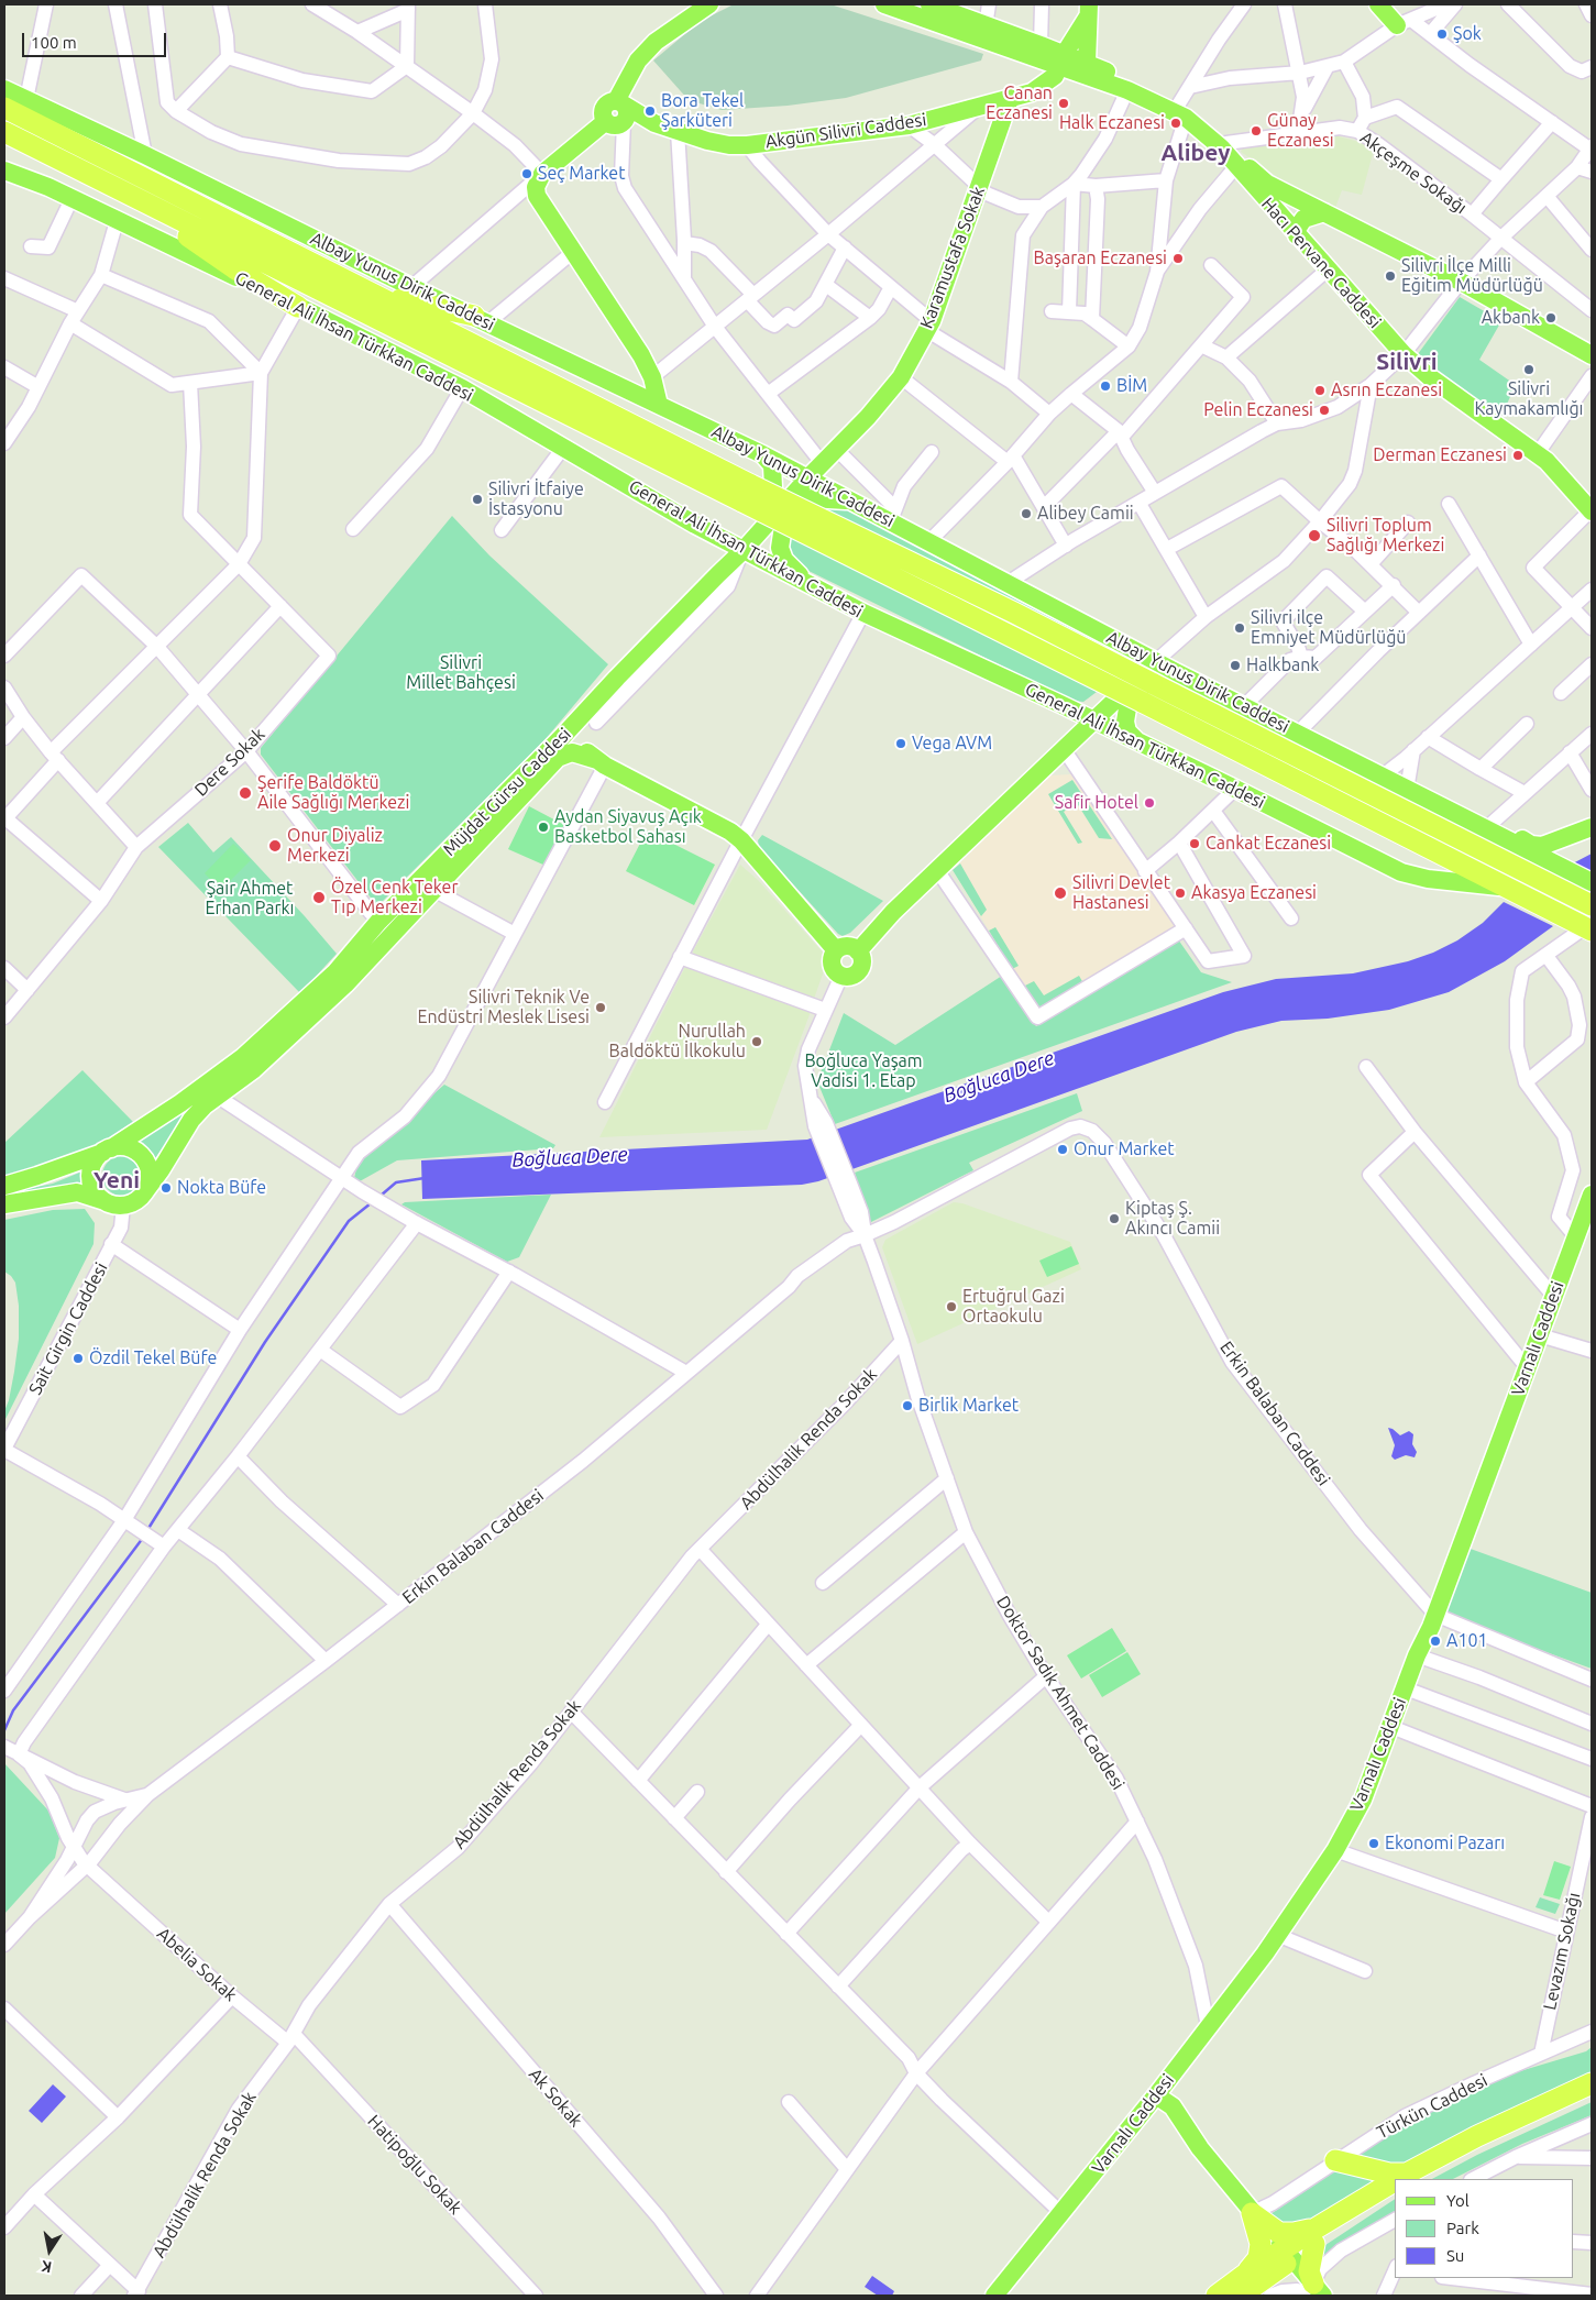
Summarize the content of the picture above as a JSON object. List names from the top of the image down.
{
  "streets": {
    "main road": [
      "Akgün Silivri Caddesi",
      "Karamustafa Sokak",
      "Hacı Pervane Caddesi",
      "Albay Yunus Dirik Caddesi",
      "General Ali İhsan Türkkan Caddesi",
      "Müjdat Gürsu Caddesi",
      "Varnalı Caddesi"
    ],
    "street": [
      "Akçeşme Sokağı",
      "Dere Sokak",
      "Sait Girgin Caddesi",
      "Erkin Balaban Caddesi",
      "Abdülhalik Renda Sokak",
      "Doktor Sadık Ahmet Caddesi",
      "Levazım Sokağı",
      "Abelia Sokak",
      "Ak Sokak",
      "Türkün Caddesi",
      "Hatipoğlu Sokak"
    ]
  },
  "crossings": [
    ["Akgün Silivri Caddesi", "Karamustafa Sokak"],
    ["Karamustafa Sokak", "Albay Yunus Dirik Caddesi"],
    ["Karamustafa Sokak", "Müjdat Gürsu Caddesi"],
    ["Albay Yunus Dirik Caddesi", "Müjdat Gürsu Caddesi"],
    ["General Ali İhsan Türkkan Caddesi", "Müjdat Gürsu Caddesi"],
    ["Müjdat Gürsu Caddesi", "Sait Girgin Caddesi"],
    ["Varnalı Caddesi", "Erkin Balaban Caddesi"],
    ["Varnalı Caddesi", "Doktor Sadık Ahmet Caddesi"],
    ["Erkin Balaban Caddesi", "Doktor Sadık Ahmet Caddesi"],
    ["Erkin Balaban Caddesi", "Abelia Sokak"],
    ["Abdülhalik Renda Sokak", "Doktor Sadık Ahmet Caddesi"],
    ["Abdülhalik Renda Sokak", "Abelia Sokak"],
    ["Abdülhalik Renda Sokak", "Ak Sokak"],
    ["Abdülhalik Renda Sokak", "Hatipoğlu Sokak"],
    ["Levazım Sokağı", "Türkün Caddesi"],
    ["Abelia Sokak", "Hatipoğlu Sokak"]
  ],
  "districts": ["Alibey", "Silivri", "Yeni"],
  "water": ["Boğluca Dere"],
  "parks": ["Silivri Millet Bahçesi", "Şair Ahmet Erhan Parkı", "Boğluca Yaşam Vadisi 1. Etap"],
  "places": [
    "Şok",
    "Canan Eczanesi",
    "Bora Tekel Şarküteri",
    "Halk Eczanesi",
    "Günay Eczanesi",
    "Seç Market",
    "Başaran Eczanesi",
    "Silivri İlçe Milli Eğitim Müdürlüğü",
    "Akbank",
    "Silivri Kaymakamlığı",
    "BİM",
    "Asrın Eczanesi",
    "Pelin Eczanesi",
    "Derman Eczanesi",
    "Silivri İtfaiye İstasyonu",
    "Alibey Camii",
    "Silivri Toplum Sağlığı Merkezi",
    "Silivri ilçe Emniyet Müdürlüğü",
    "Halkbank",
    "Vega AVM",
    "Şerife Baldöktü Aile Sağlığı Merkezi",
    "Safir Hotel",
    "Aydan Siyavuş Açık Basketbol Sahası",
    "Cankat Eczanesi",
    "Onur Diyaliz Merkezi",
    "Silivri Devlet Hastanesi",
    "Akasya Eczanesi",
    "Özel Cenk Teker Tıp Merkezi",
    "Silivri Teknik Ve Endüstri Meslek Lisesi",
    "Nurullah Baldöktü İlkokulu",
    "Onur Market",
    "Nokta Büfe",
    "Kiptaş Ş. Akıncı Camii",
    "Ertuğrul Gazi Ortaokulu",
    "Özdil Tekel Büfe",
    "Birlik Market",
    "A101",
    "Ekonomi Pazarı"
  ],
  "legend": ["Yol", "Park", "Su"],
  "scale_bar": "100 m",
  "north": "bottom"
}
